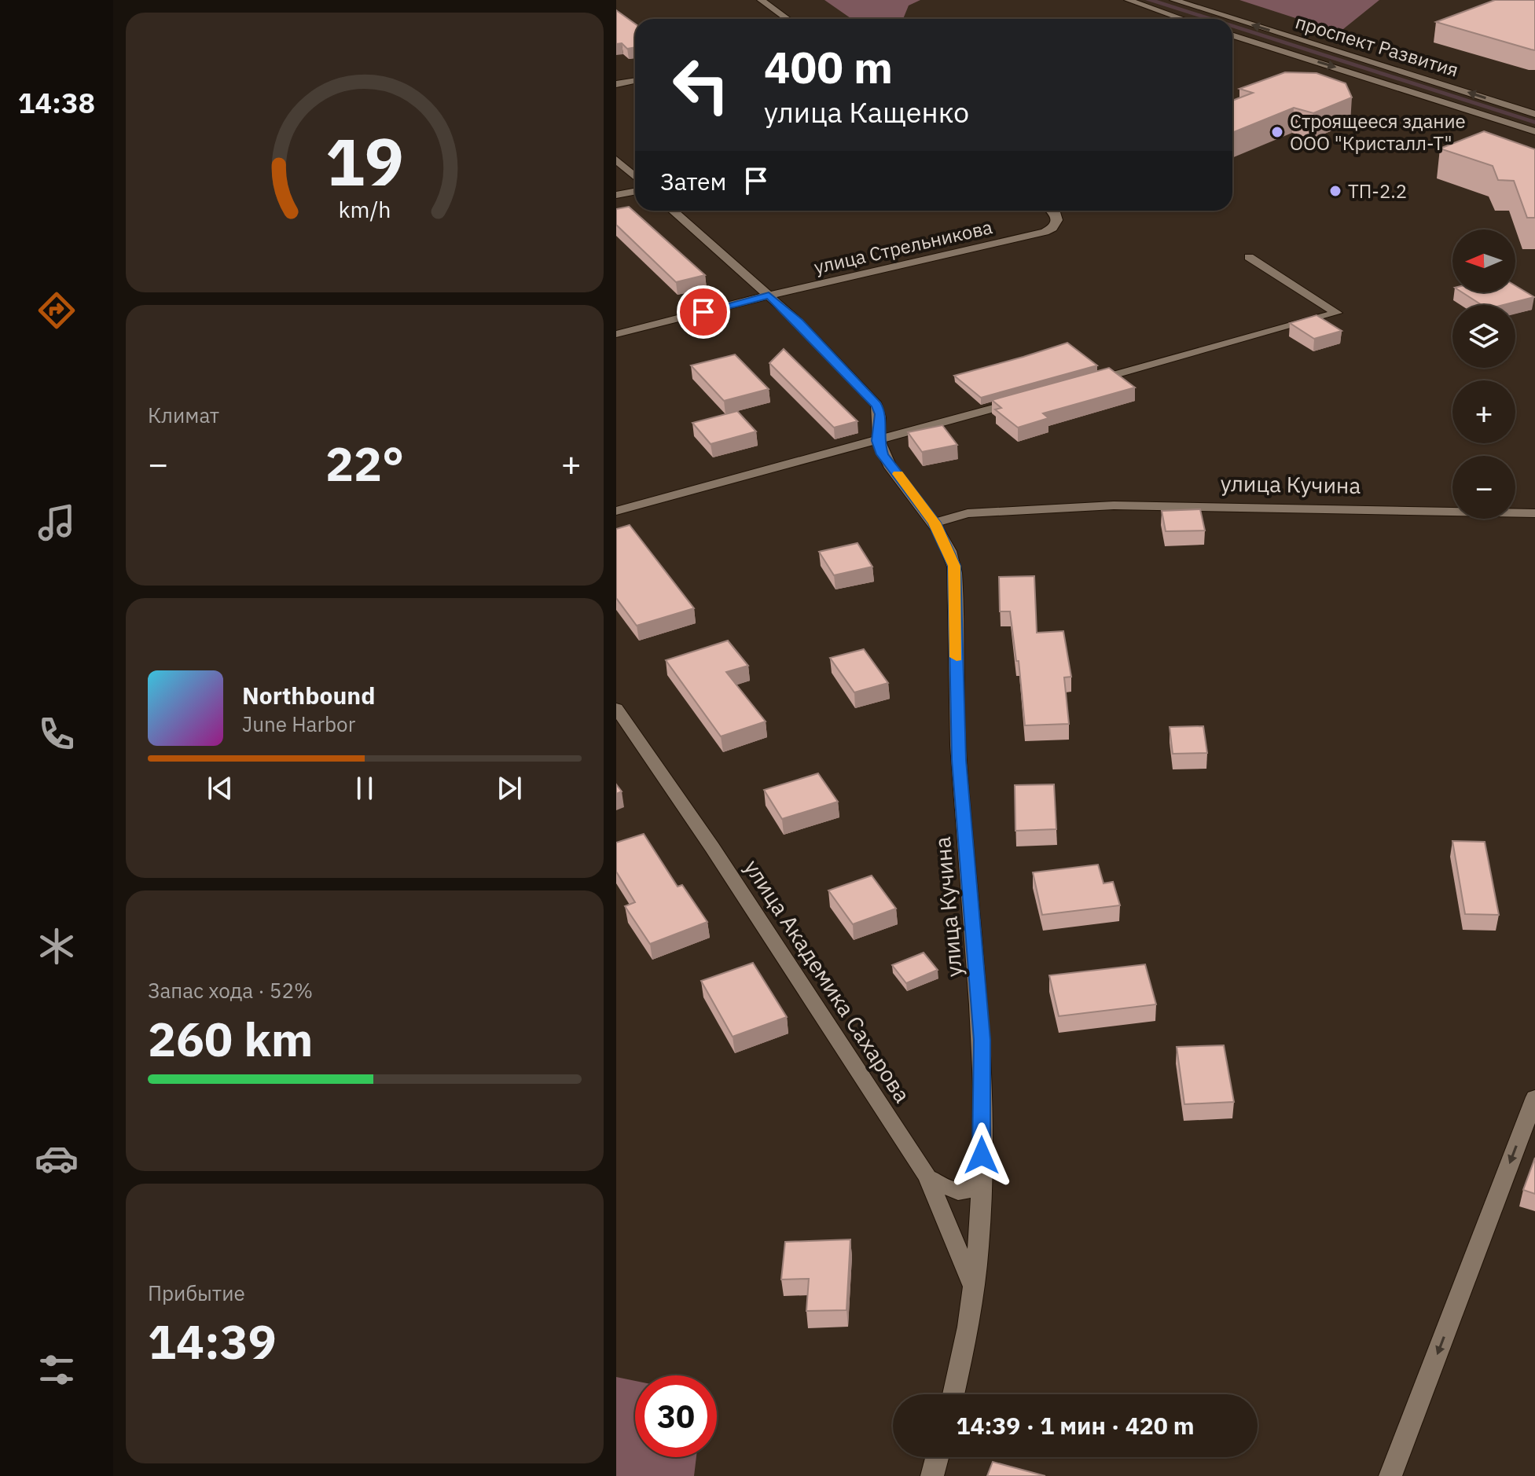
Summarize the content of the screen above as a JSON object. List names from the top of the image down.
{
  "streets": {
    "street": [
      "проспект Развития",
      "улица Стрельникова",
      "улица Кучина",
      "улица Академика Сахарова"
    ]
  },
  "crossings": [
    ["улица Стрельникова", "улица Кучина"],
    ["улица Кучина", "улица Академика Сахарова"]
  ],
  "places": ["Строящееся здание ООО \"Кристалл-Т\"", "ТП-2.2"],
  "north": "left",
  "page": {
    "tabs": "14:38",
    "turn": ["400 m", "улица Кащенко"],
    "then": "Затем",
    "map_buttons": ["+", "−"],
    "tile": [
      "Климат",
      ["Запас хода · 52%", "260 km"],
      ["Прибытие", "14:39"]
    ],
    "heat": ["−", "22°", "+"],
    "song": ["Northbound", "June Harbor"],
    "limit": "30",
    "trip": "14:39 · 1 мин · 420 m",
    "gauge": ["19", "km/h"]
  }
}
